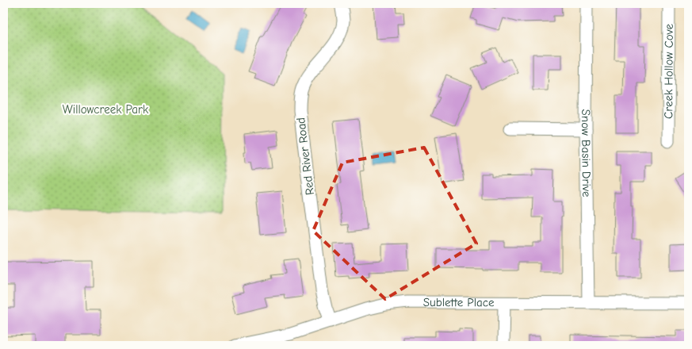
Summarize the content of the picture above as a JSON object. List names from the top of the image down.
{
  "streets": {
    "street": [
      "Creek Hollow Cove",
      "Snow Basin Drive",
      "Red River Road",
      "Sublette Place"
    ]
  },
  "crossings": [
    ["Snow Basin Drive", "Sublette Place"],
    ["Red River Road", "Sublette Place"]
  ],
  "parks": ["Willowcreek Park"]
}
